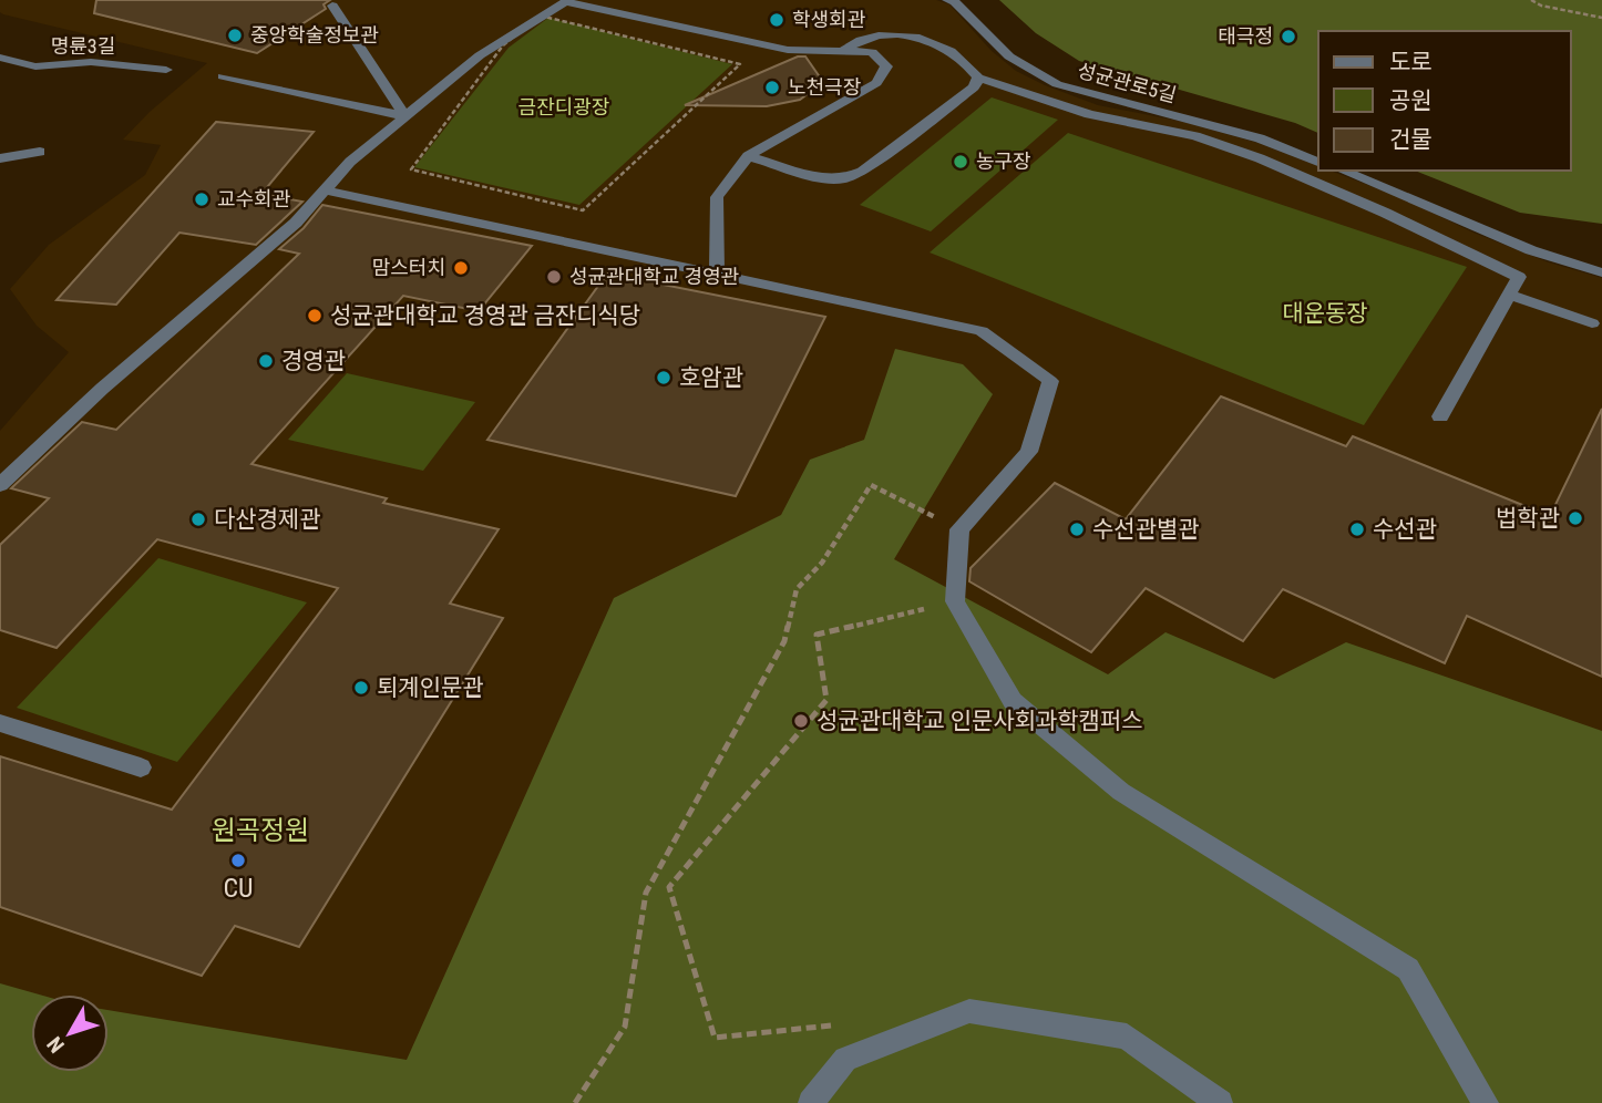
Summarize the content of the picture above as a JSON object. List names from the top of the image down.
{
  "streets": {
    "street": ["명륜3길", "성균관로5길"]
  },
  "parks": ["금잔디광장", "대운동장", "원곡정원"],
  "places": [
    "학생회관",
    "중앙학술정보관",
    "태극정",
    "노천극장",
    "농구장",
    "교수회관",
    "맘스터치",
    "성균관대학교 경영관",
    "성균관대학교 경영관 금잔디식당",
    "경영관",
    "호암관",
    "법학관",
    "다산경제관",
    "수선관별관",
    "수선관",
    "퇴계인문관",
    "성균관대학교 인문사회과학캠퍼스",
    "CU"
  ],
  "legend": ["도로", "공원", "건물"],
  "north": "bottom left"
}
